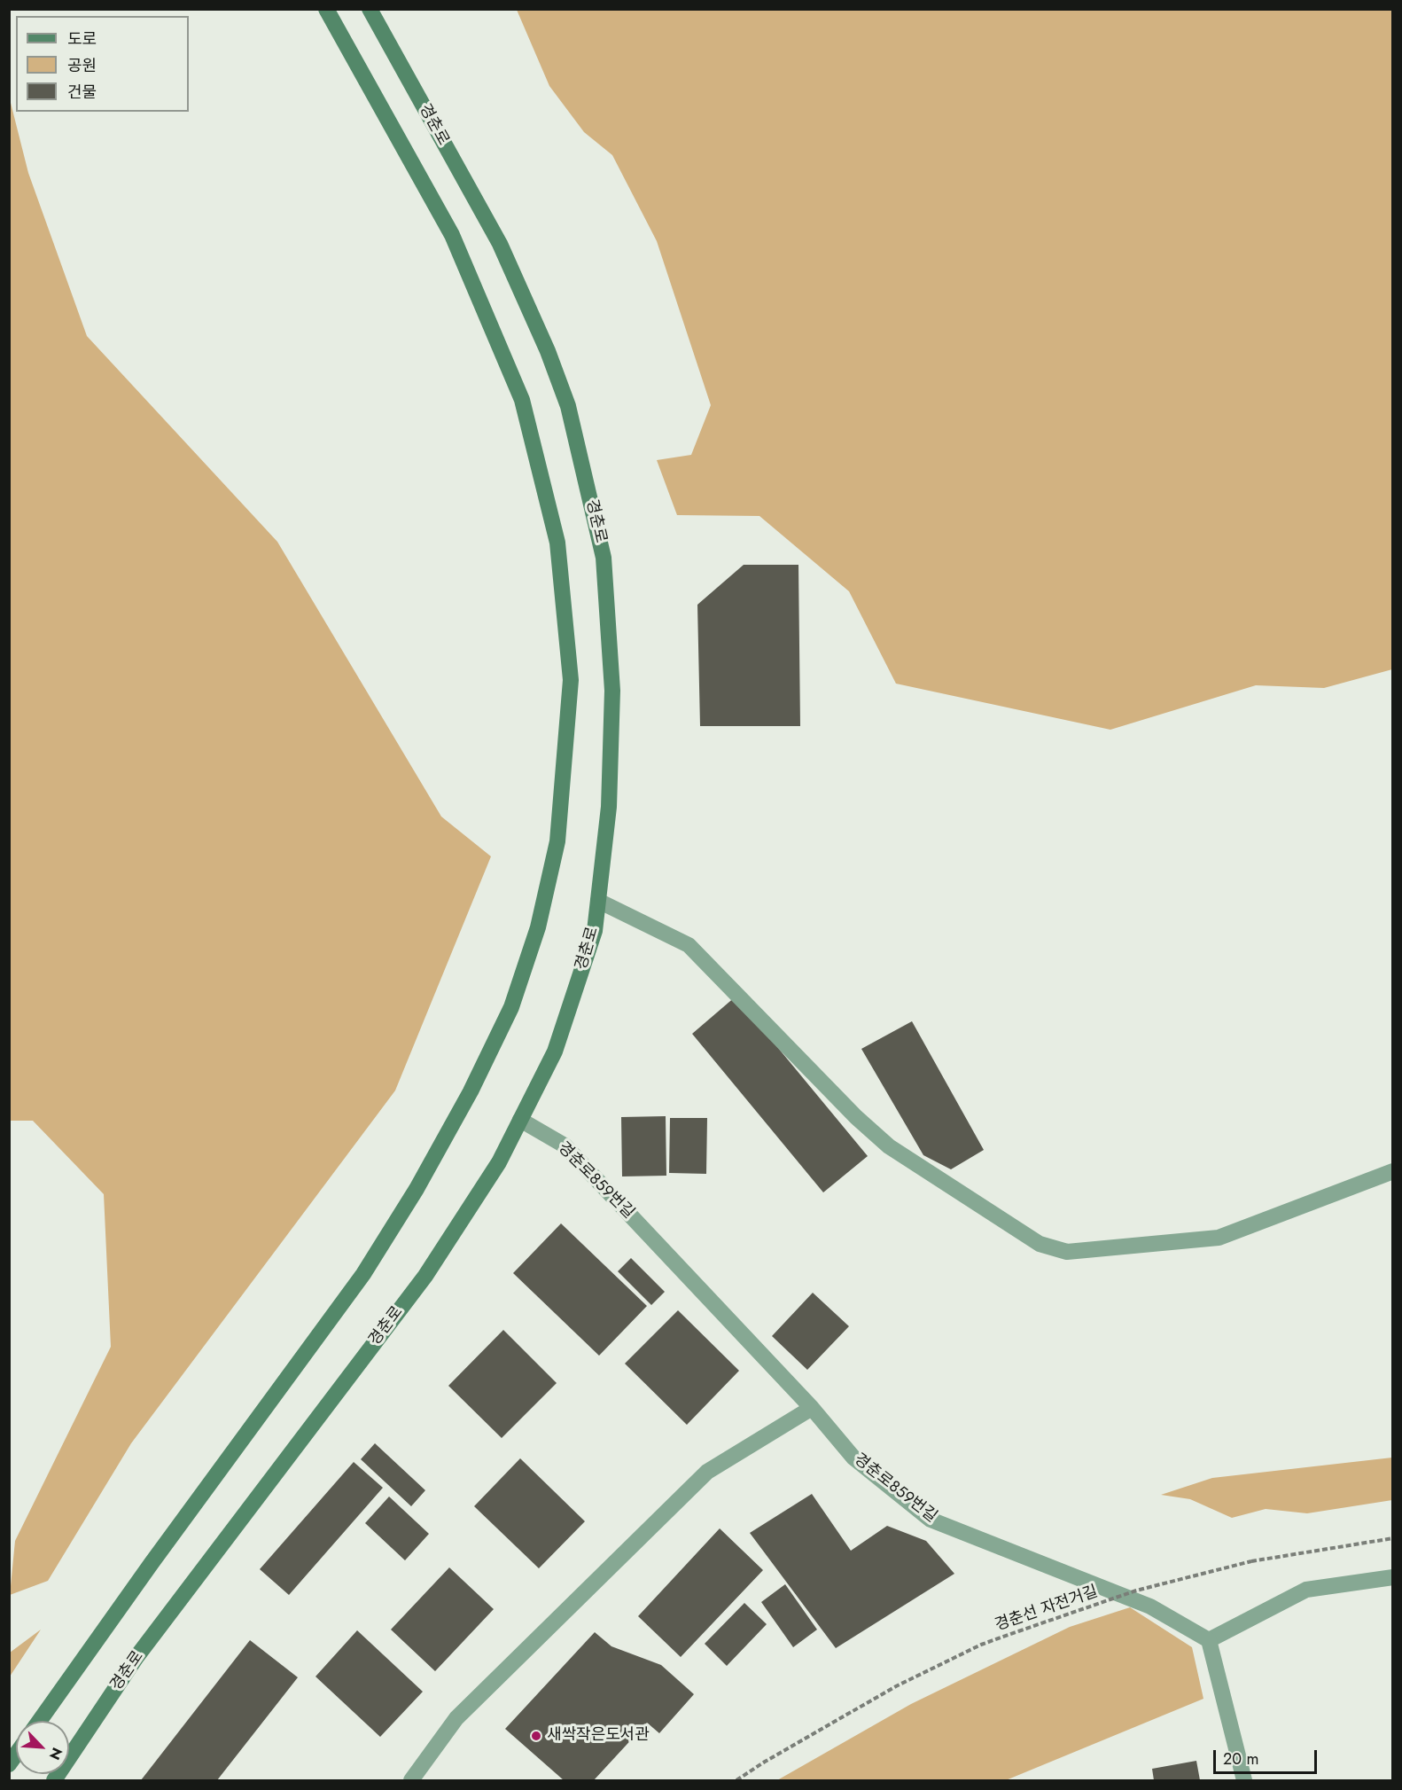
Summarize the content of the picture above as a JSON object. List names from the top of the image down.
{
  "streets": {
    "street": ["경춘로", "경춘로859번길"],
    "path": ["경춘선 자전거길"]
  },
  "crossings": [
    ["경춘로", "경춘로859번길"]
  ],
  "places": ["새싹작은도서관"],
  "legend": ["도로", "공원", "건물"],
  "scale_bar": "20 m",
  "north": "bottom right"
}
